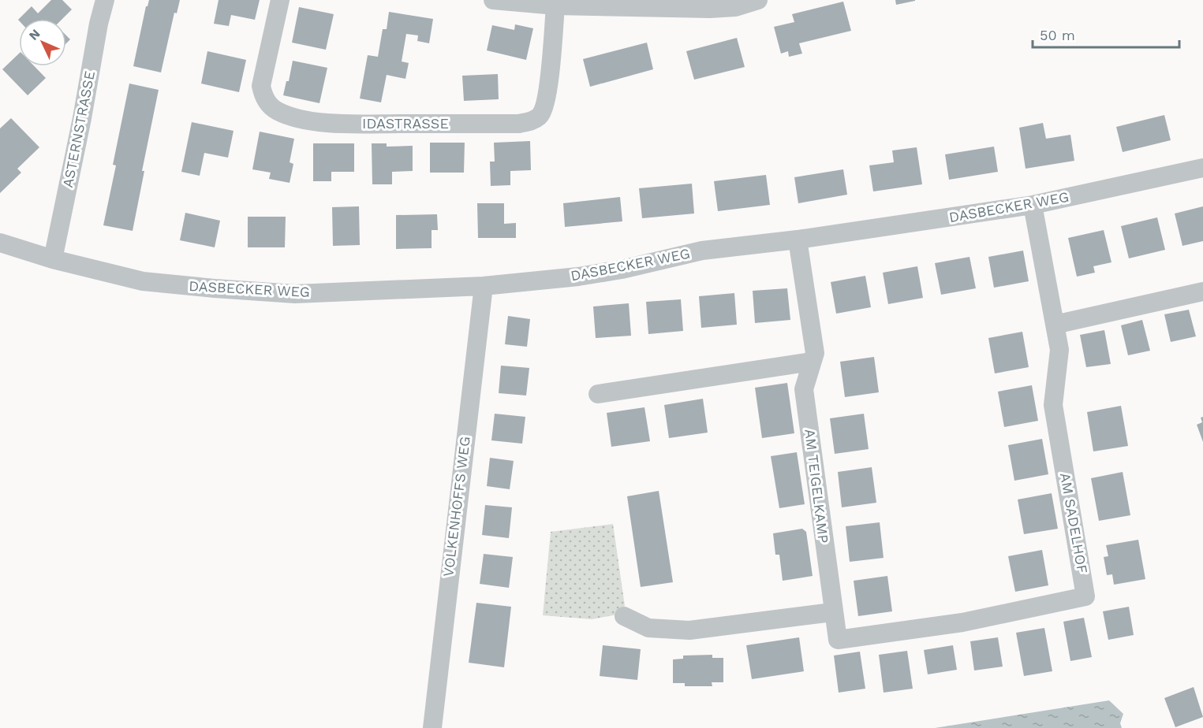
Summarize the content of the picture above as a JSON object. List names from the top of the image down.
{
  "streets": {
    "street": [
      "IDASTRASSE",
      "ASTERNSTRASSE",
      "DASBECKER WEG",
      "AM TEIGELKAMP",
      "VOLKENHOFFS WEG",
      "AM SADELHOF"
    ]
  },
  "crossings": [
    ["ASTERNSTRASSE", "DASBECKER WEG"],
    ["DASBECKER WEG", "AM TEIGELKAMP"],
    ["DASBECKER WEG", "VOLKENHOFFS WEG"],
    ["DASBECKER WEG", "AM SADELHOF"],
    ["AM TEIGELKAMP", "AM SADELHOF"]
  ],
  "scale_bar": "50 m",
  "north": "top left"
}
